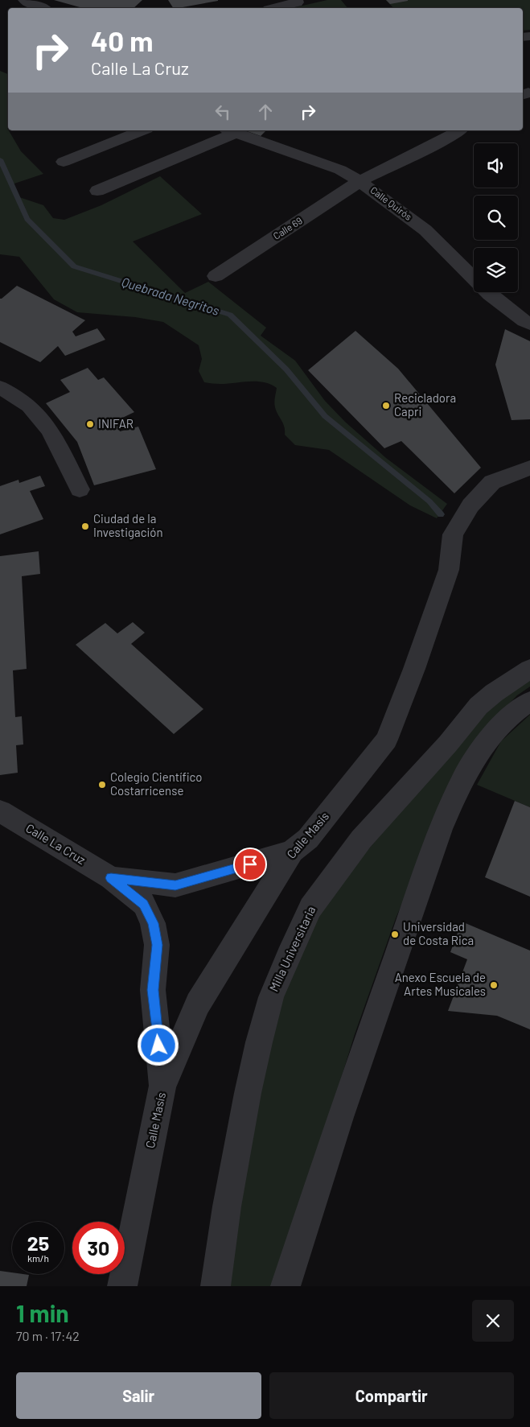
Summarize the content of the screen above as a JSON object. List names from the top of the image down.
{
  "streets": {
    "street": [
      "Calle Quirós",
      "Calle 69",
      "Calle Masís",
      "Calle La Cruz",
      "Milla Universitaria"
    ]
  },
  "crossings": [
    ["Calle Quirós", "Calle 69"],
    ["Calle Masís", "Calle La Cruz"]
  ],
  "water": ["Quebrada Negritos"],
  "places": [
    "Recicladora Capri",
    "INIFAR",
    "Ciudad de la Investigación",
    "Colegio Científico Costarricense",
    "Universidad de Costa Rica",
    "Anexo Escuela de Artes Musicales"
  ],
  "page": {
    "turn": ["40 m", "Calle La Cruz"],
    "speed": "25 km/h",
    "limit": "30",
    "heading": ["1 min", "70 m · 17:42"],
    "buttons": ["Salir", "Compartir"]
  }
}
